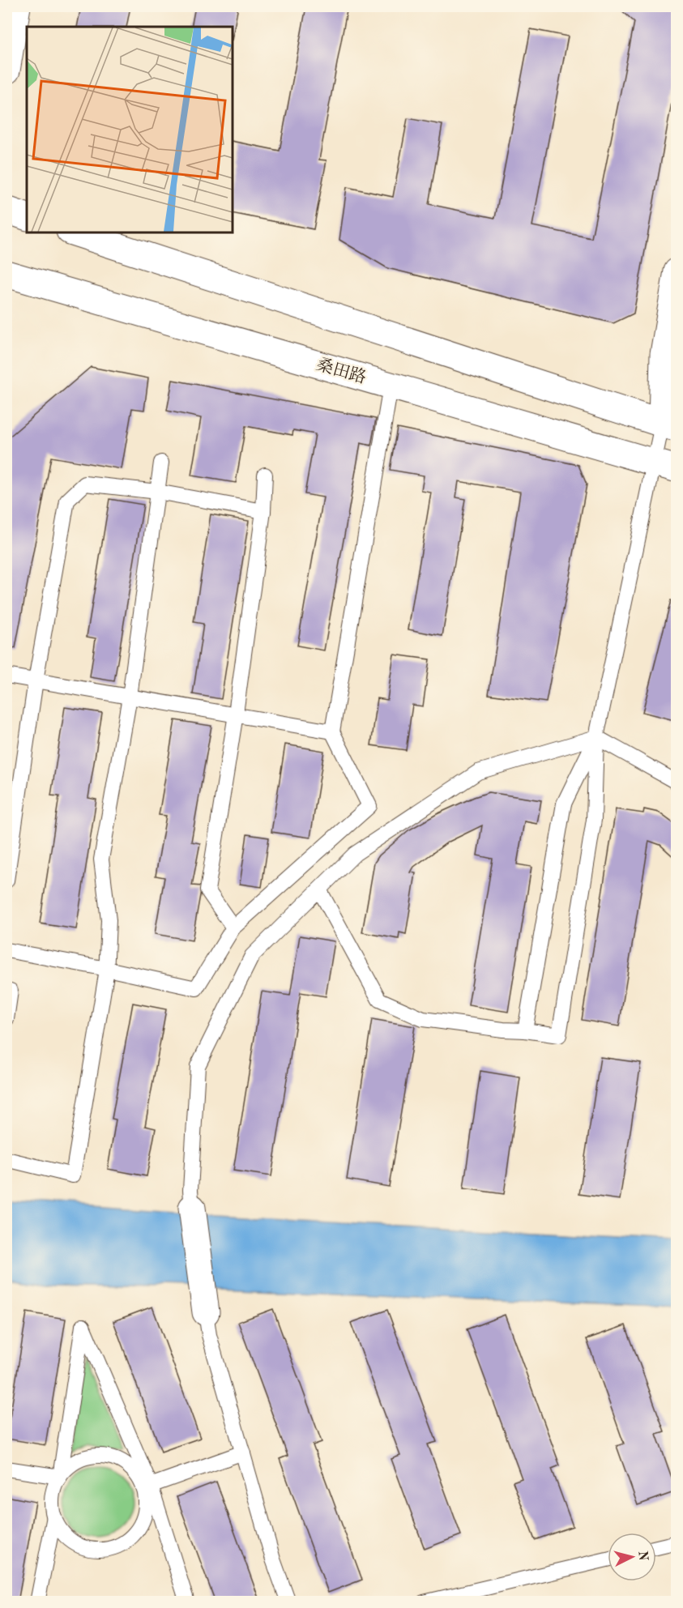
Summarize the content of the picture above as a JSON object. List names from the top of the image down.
{
  "streets": {
    "main road": ["桑田路"]
  },
  "north": "right"
}
